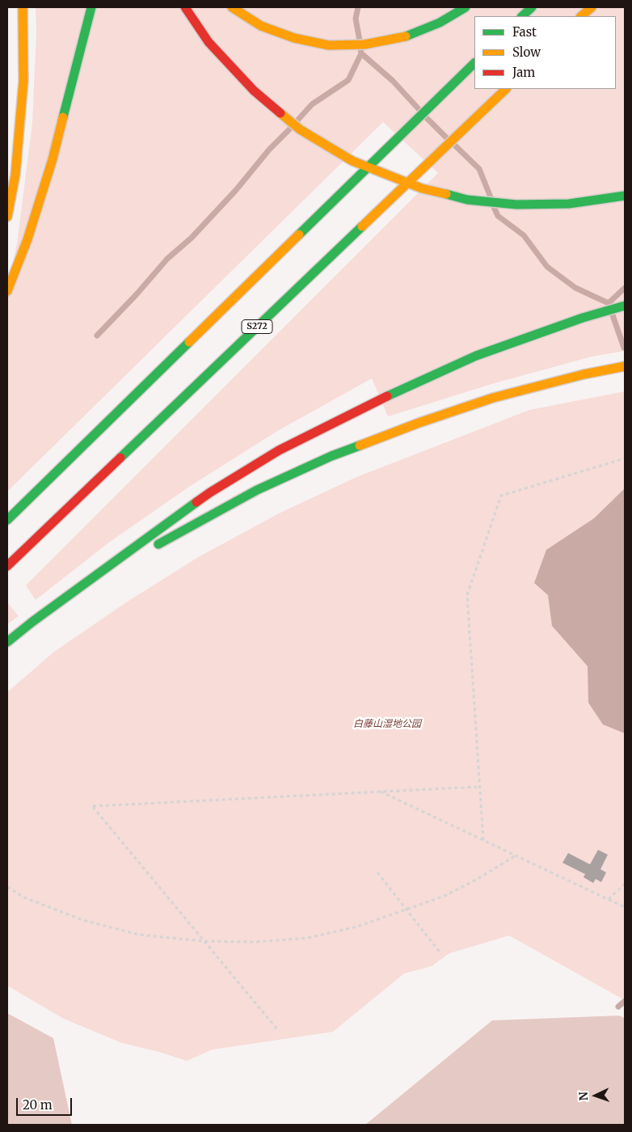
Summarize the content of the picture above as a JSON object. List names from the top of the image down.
{
  "streets": {
    "main road": ["S272"]
  },
  "parks": ["白藤山湿地公园"],
  "legend": ["Fast", "Slow", "Jam"],
  "scale_bar": "20 m",
  "north": "left"
}
